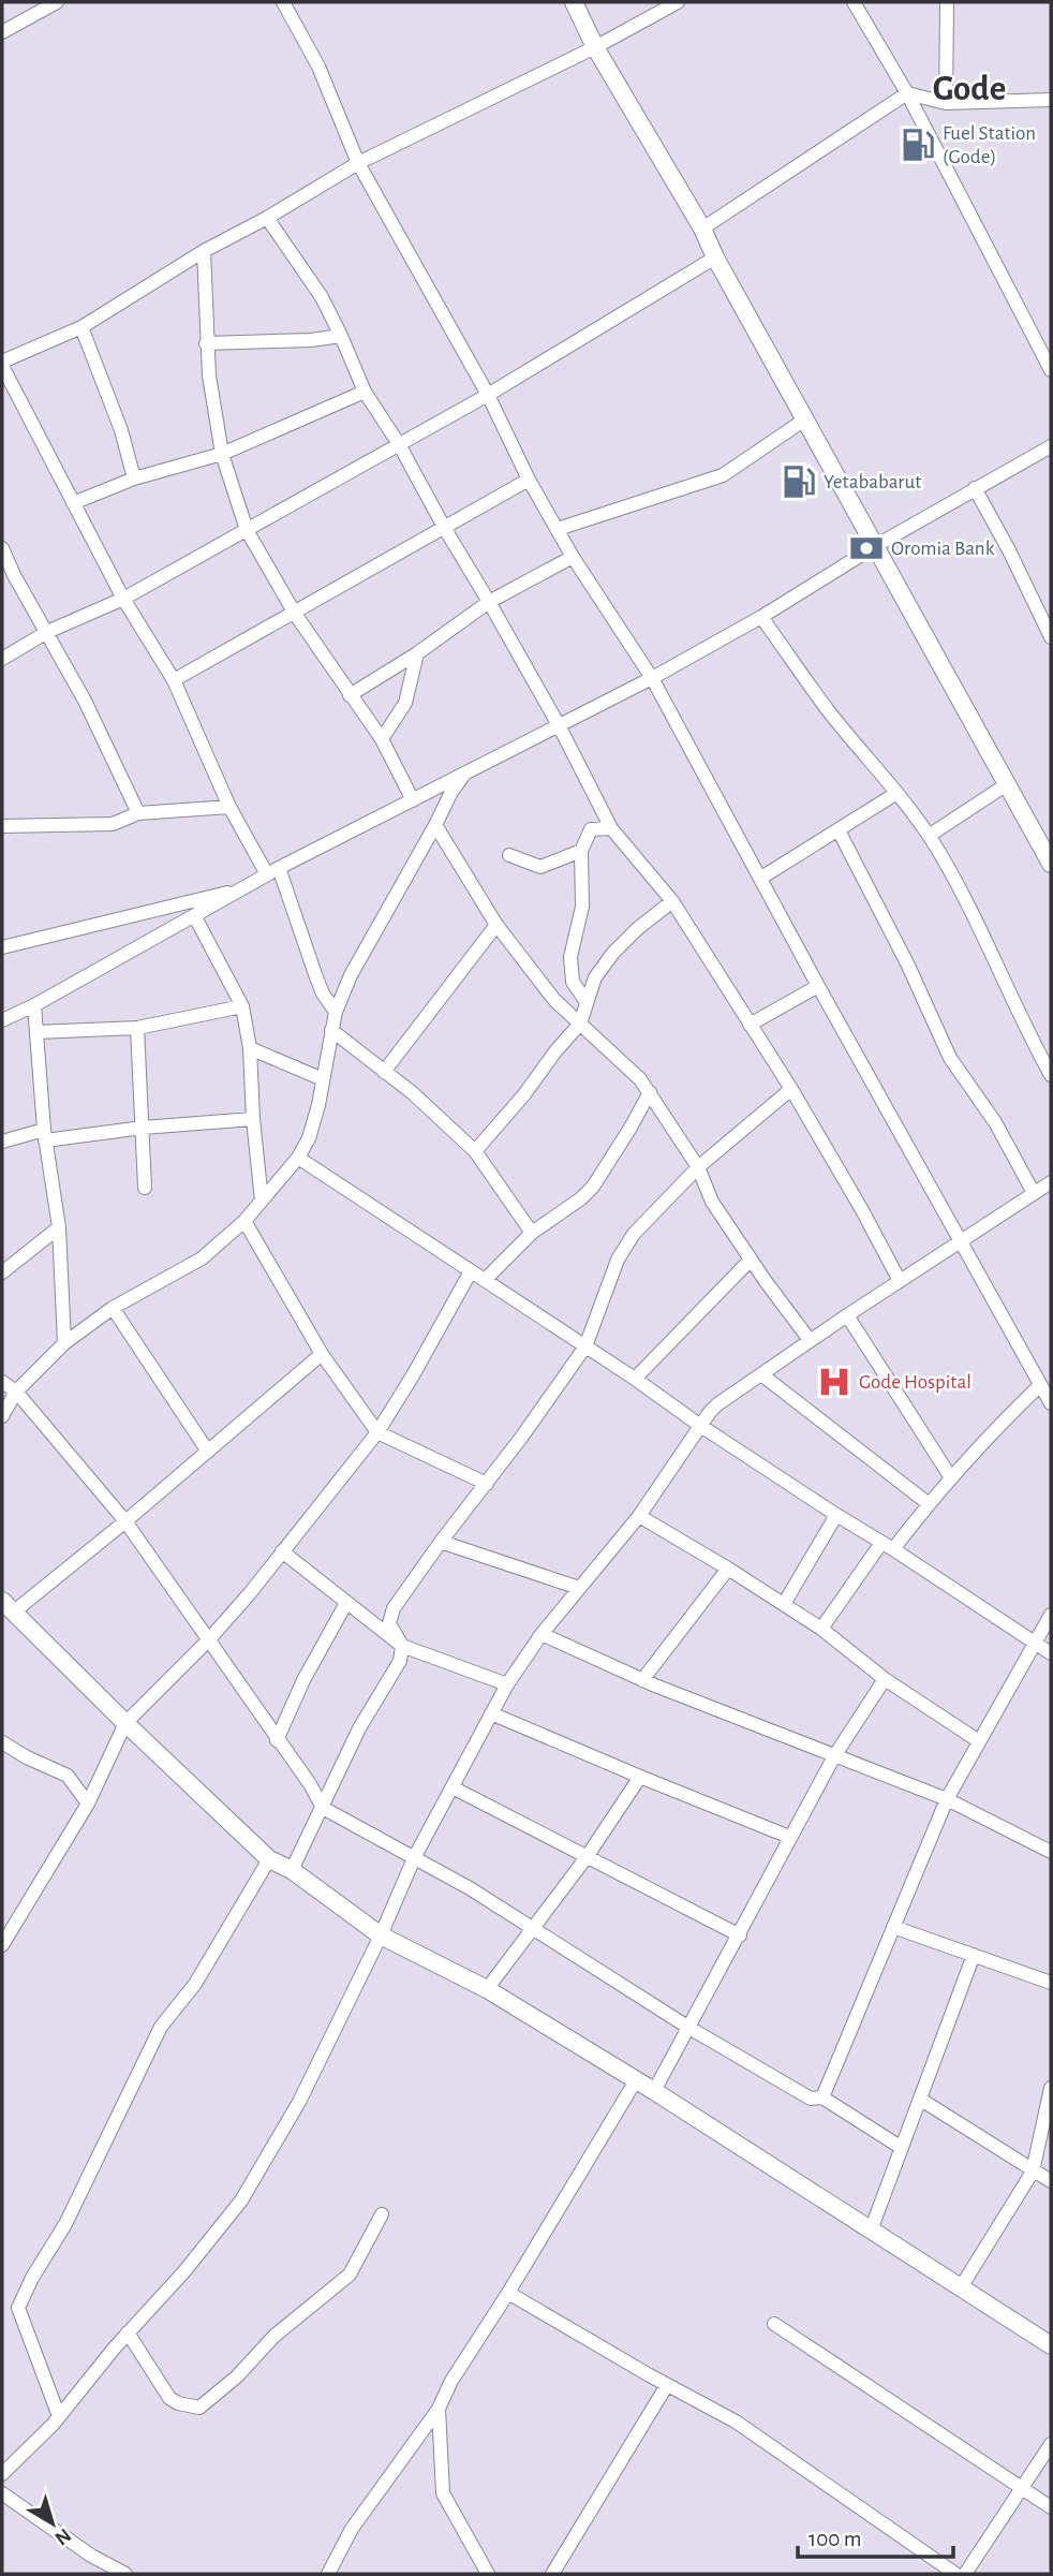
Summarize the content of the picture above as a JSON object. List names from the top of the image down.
{
  "districts": ["Gode"],
  "places": {
    "fuel station": ["Fuel Station (Gode)", "Yetababarut"],
    "bank": ["Oromia Bank"],
    "hospital": ["Gode Hospital"]
  },
  "scale_bar": "100 m",
  "north": "bottom right"
}
